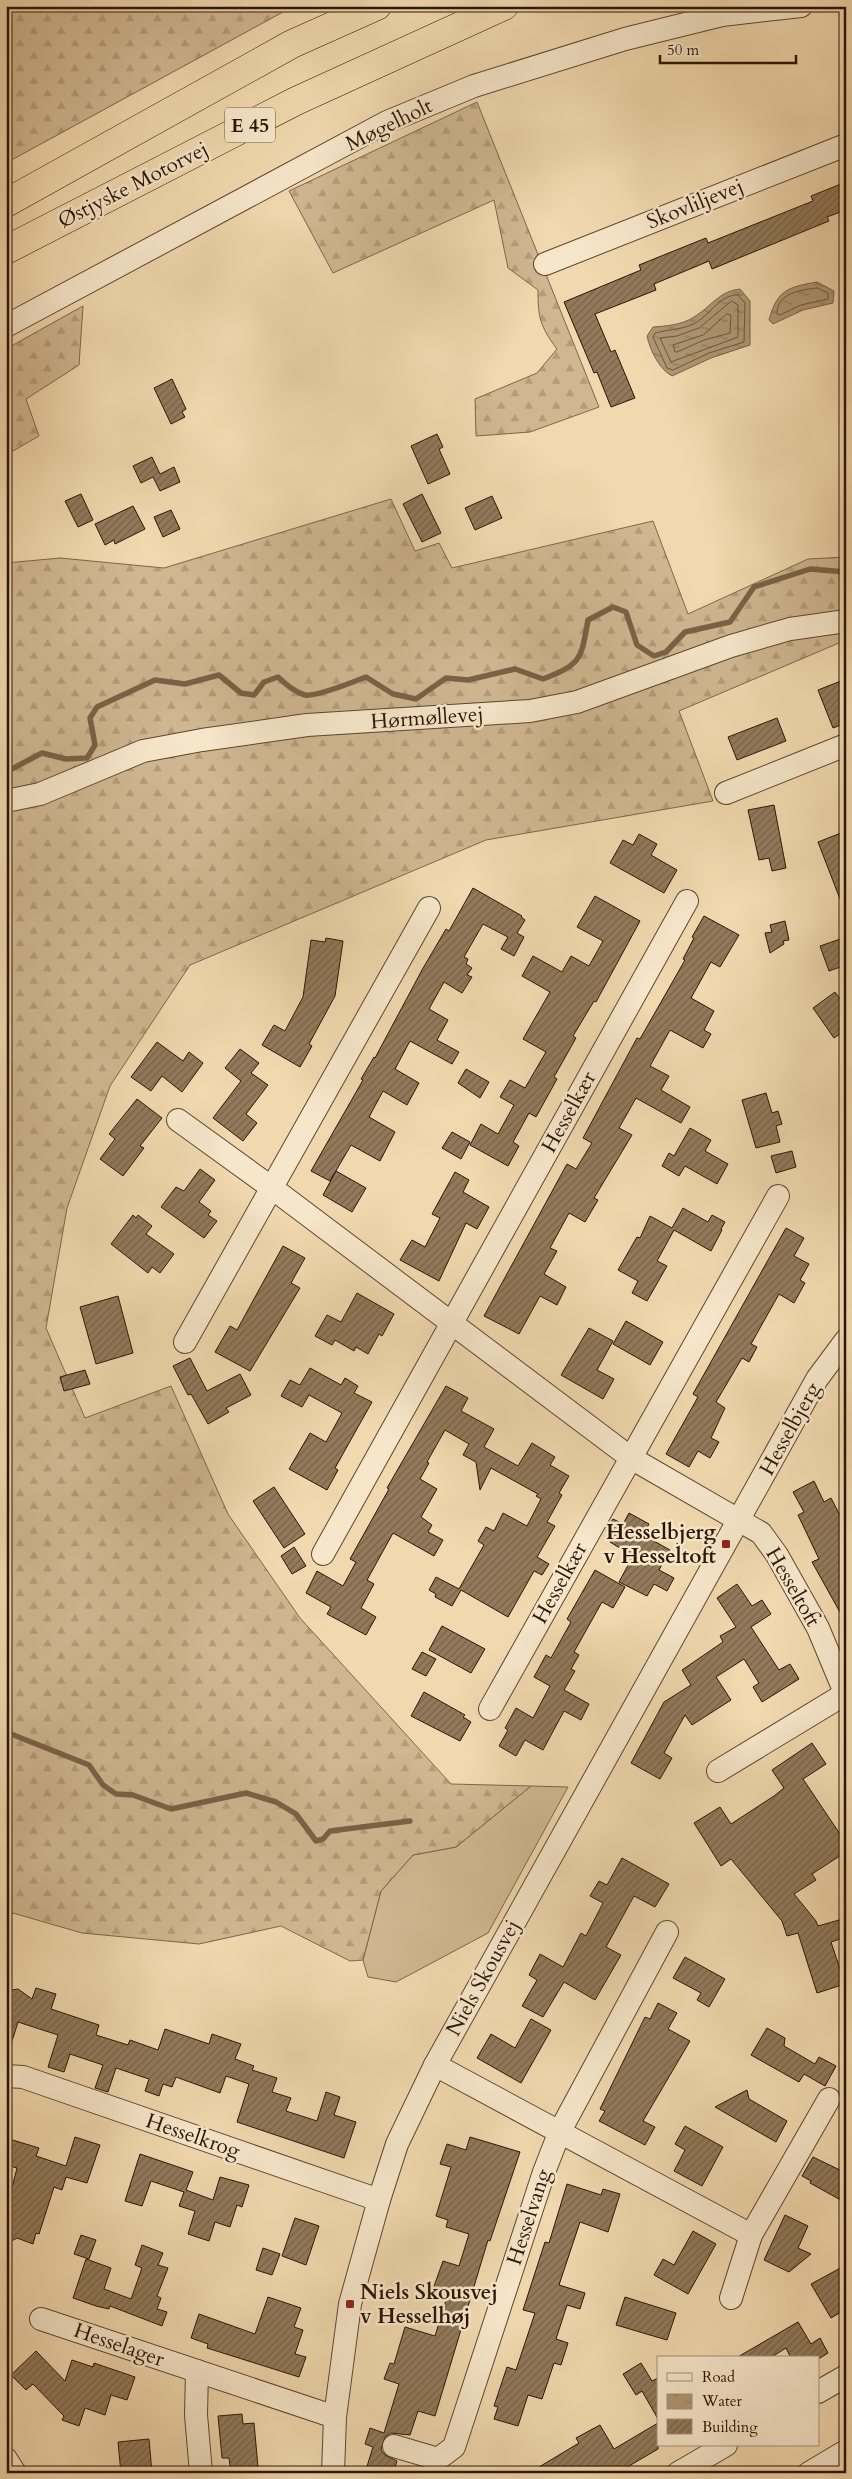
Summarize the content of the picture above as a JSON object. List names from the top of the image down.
{
  "streets": {
    "highway": ["E 45", "Østjyske Motorvej"],
    "street": [
      "Møgelholt",
      "Skovliljevej",
      "Hørmøllevej",
      "Hesselkær",
      "Hesselbjerg",
      "Hesseltoft",
      "Niels Skousvej",
      "Hesselkrog",
      "Hesselvang",
      "Hesselager"
    ]
  },
  "crossings": [
    ["Hesselbjerg", "Hesseltoft"],
    ["Hesselbjerg", "Niels Skousvej"],
    ["Hesseltoft", "Niels Skousvej"],
    ["Niels Skousvej", "Hesselkrog"],
    ["Niels Skousvej", "Hesselager"]
  ],
  "places": {
    "transit": ["Hesselbjerg v Hesseltoft", "Niels Skousvej v Hesselhøj"]
  },
  "legend": ["Road", "Water", "Building"],
  "scale_bar": "50 m"
}
